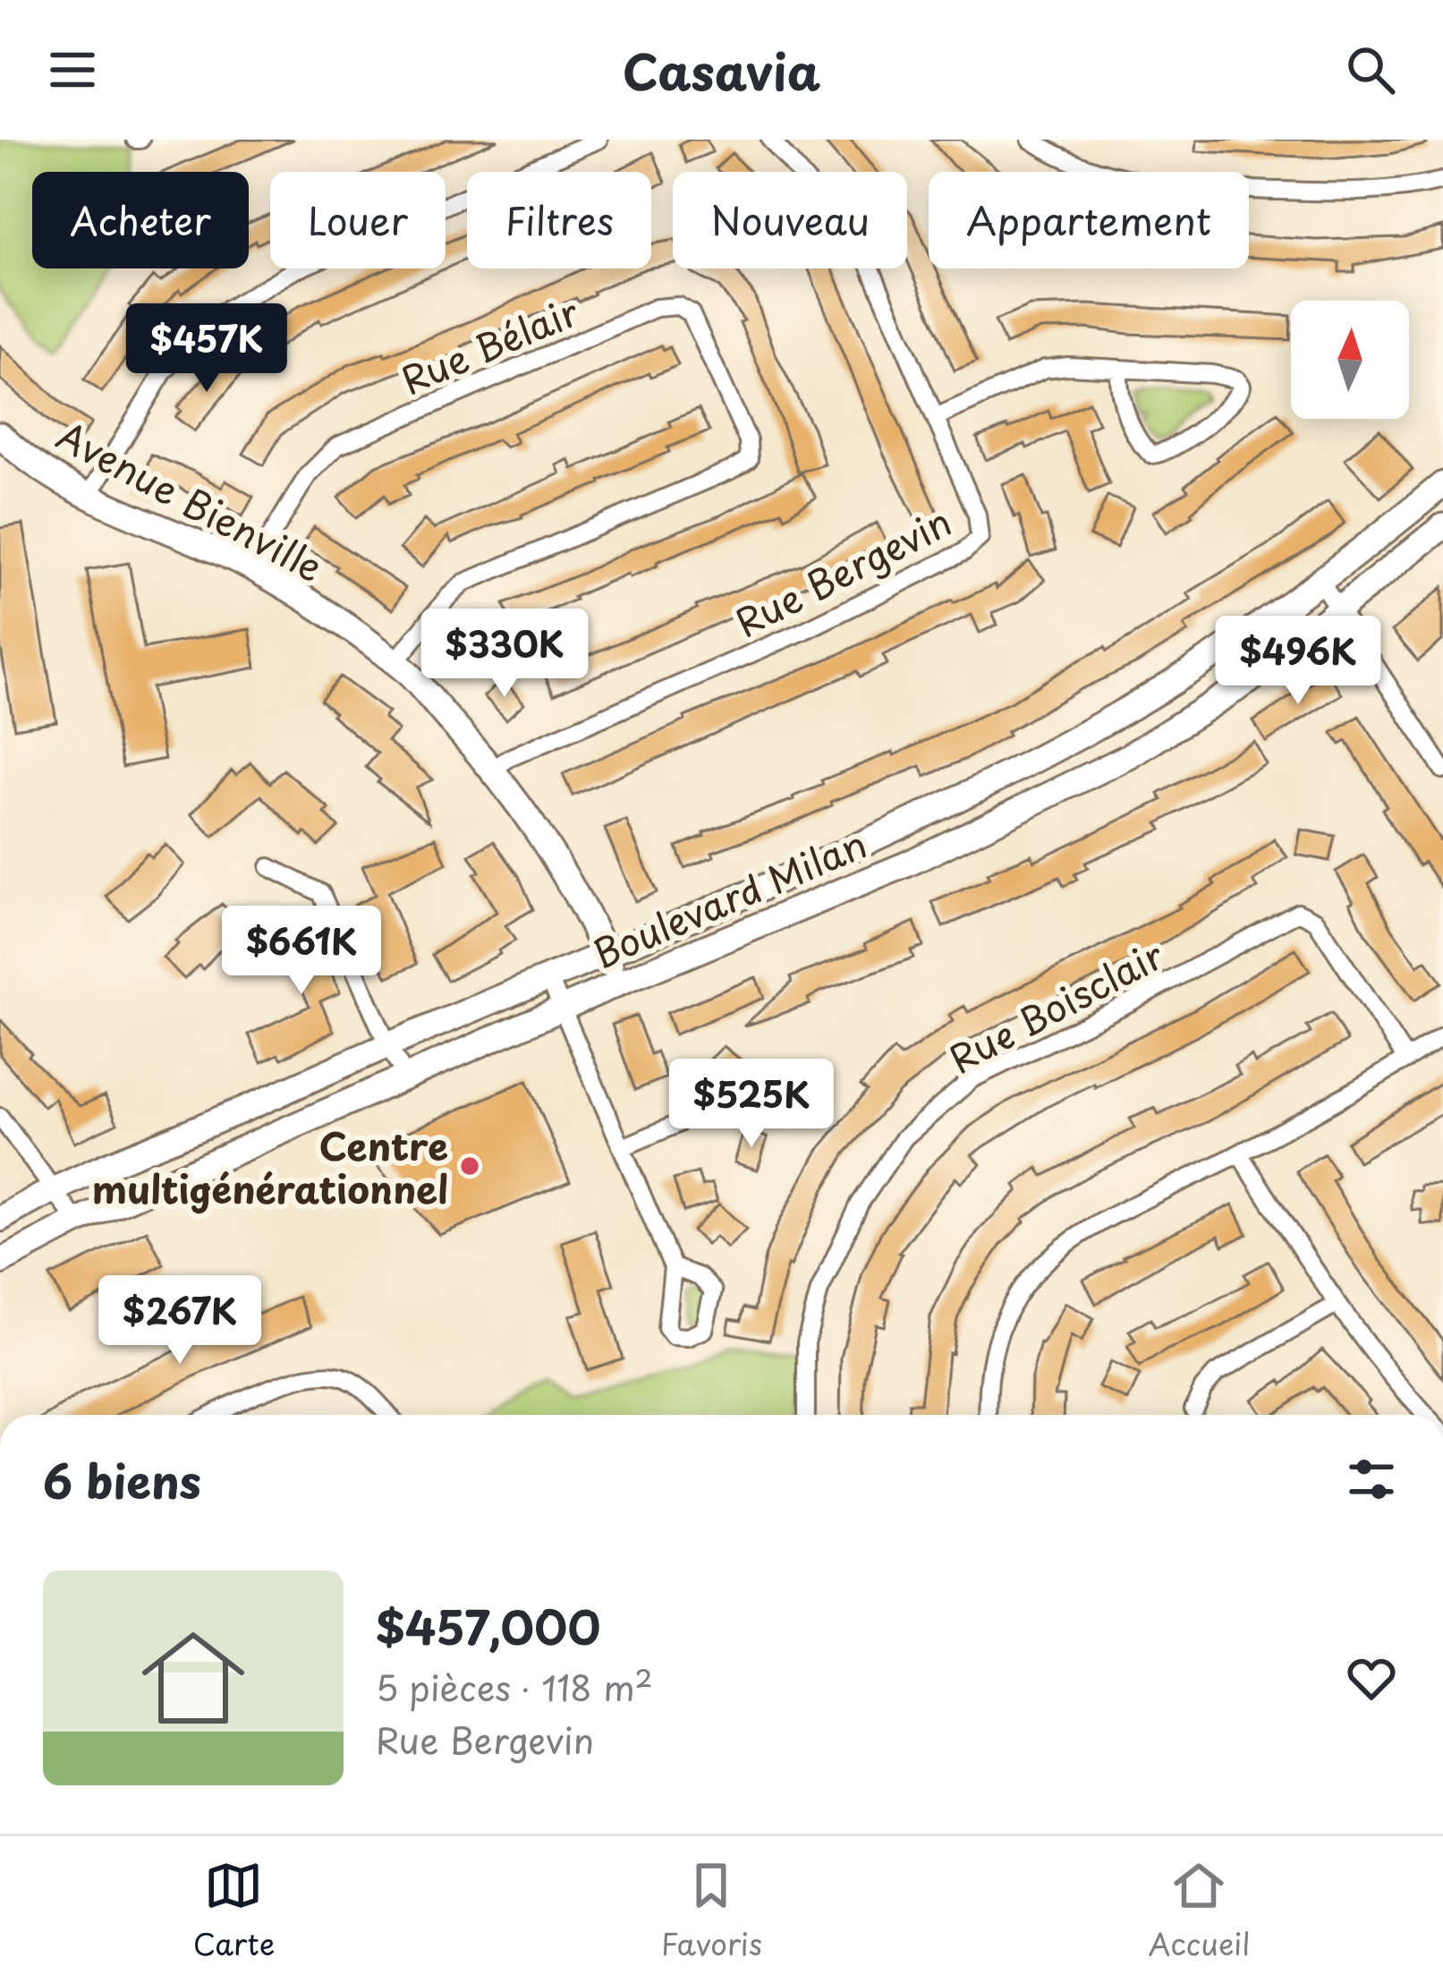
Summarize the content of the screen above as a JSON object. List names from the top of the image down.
{
  "streets": {
    "main road": ["Avenue Bienville", "Boulevard Milan"],
    "street": ["Rue Bélair", "Rue Bergevin", "Rue Boisclair"]
  },
  "crossings": [
    ["Rue Bélair", "Avenue Bienville"],
    ["Avenue Bienville", "Rue Bergevin"],
    ["Avenue Bienville", "Boulevard Milan"]
  ],
  "places": ["Centre multigénérationnel"],
  "north": "top",
  "page": {
    "header": "Casavia",
    "chip": [
      "Acheter",
      "Louer",
      "Filtres",
      "Nouveau",
      "Appartement"
    ],
    "price": [
      "$457K",
      "$330K",
      "$496K",
      "$661K",
      "$525K",
      "$267K"
    ],
    "heading": "6 biens",
    "list": [
      {
        "name": "$457,000",
        "note": "5 pièces · 118 m² · Rue Bergevin"
      }
    ],
    "tabs": ["Carte", "Favoris", "Accueil"]
  }
}
